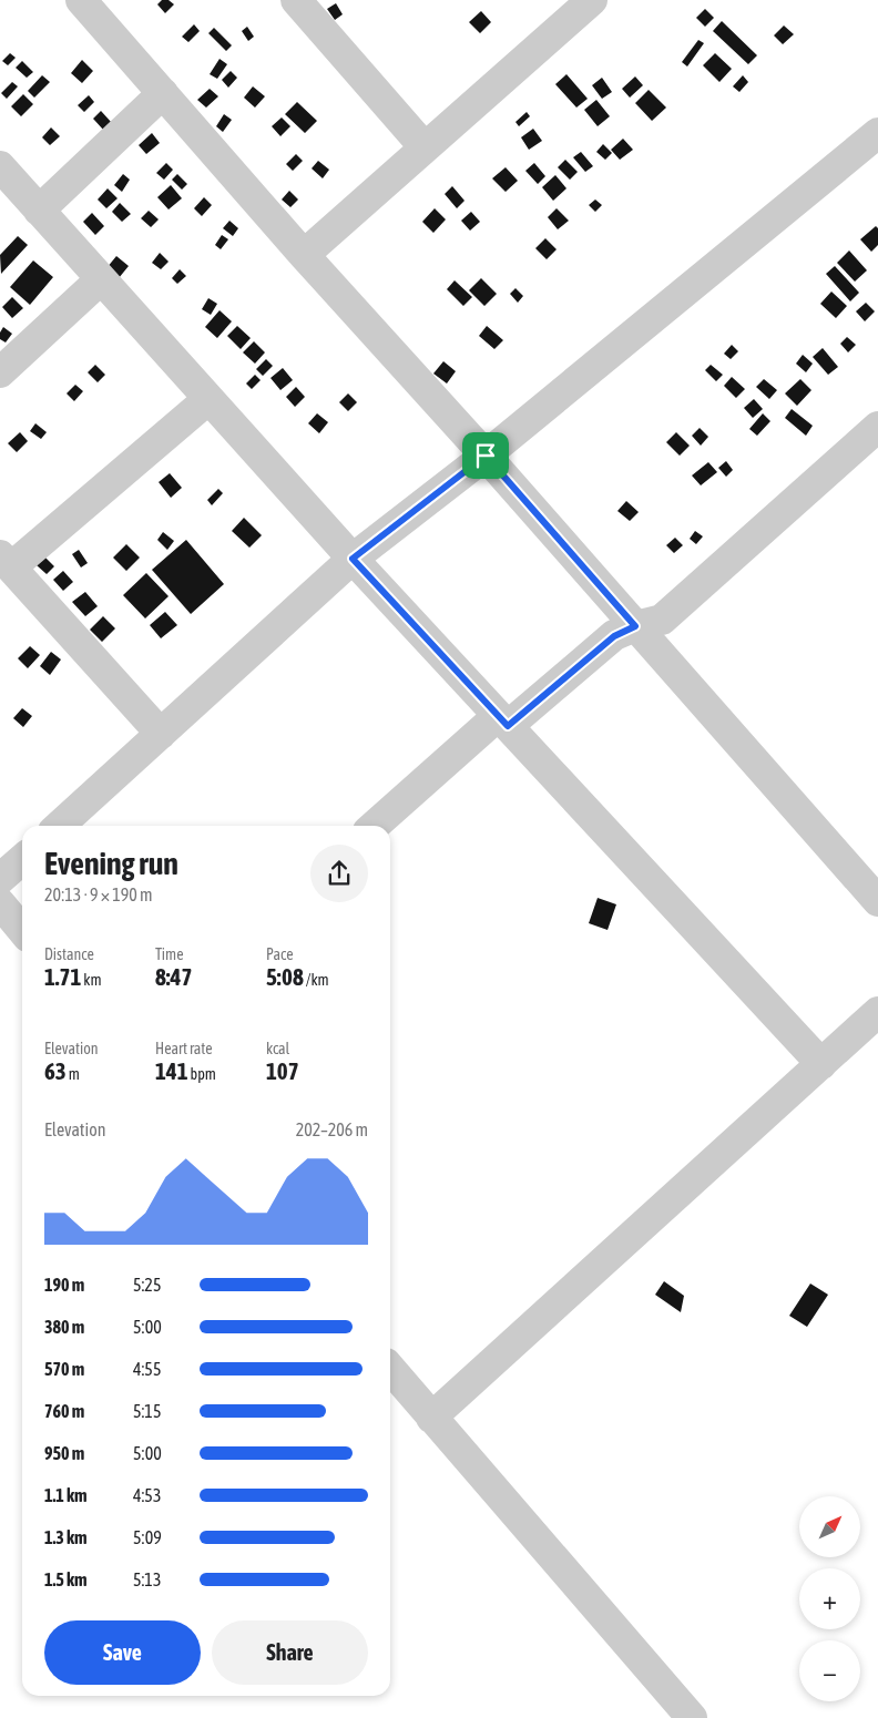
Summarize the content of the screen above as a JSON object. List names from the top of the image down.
{
  "north": "top right",
  "page": {
    "heading": ["Evening run", "20:13 · 9 × 190 m"],
    "stats": [
      ["Distance", "1.71 km"],
      ["Time", "8:47"],
      ["Pace", "5:08 /km"],
      ["Elevation", "63 m"],
      ["Heart rate", "141 bpm"],
      ["kcal", "107"]
    ],
    "chart": ["Elevation", "202–206 m"],
    "list": [
      {
        "name": "190 m",
        "note": "5:25"
      },
      {
        "name": "380 m",
        "note": "5:00"
      },
      {
        "name": "570 m",
        "note": "4:55"
      },
      {
        "name": "760 m",
        "note": "5:15"
      },
      {
        "name": "950 m",
        "note": "5:00"
      },
      {
        "name": "1.1 km",
        "note": "4:53"
      },
      {
        "name": "1.3 km",
        "note": "5:09"
      },
      {
        "name": "1.5 km",
        "note": "5:13"
      }
    ],
    "map_buttons": ["+", "−"],
    "buttons": ["Save", "Share"]
  }
}
